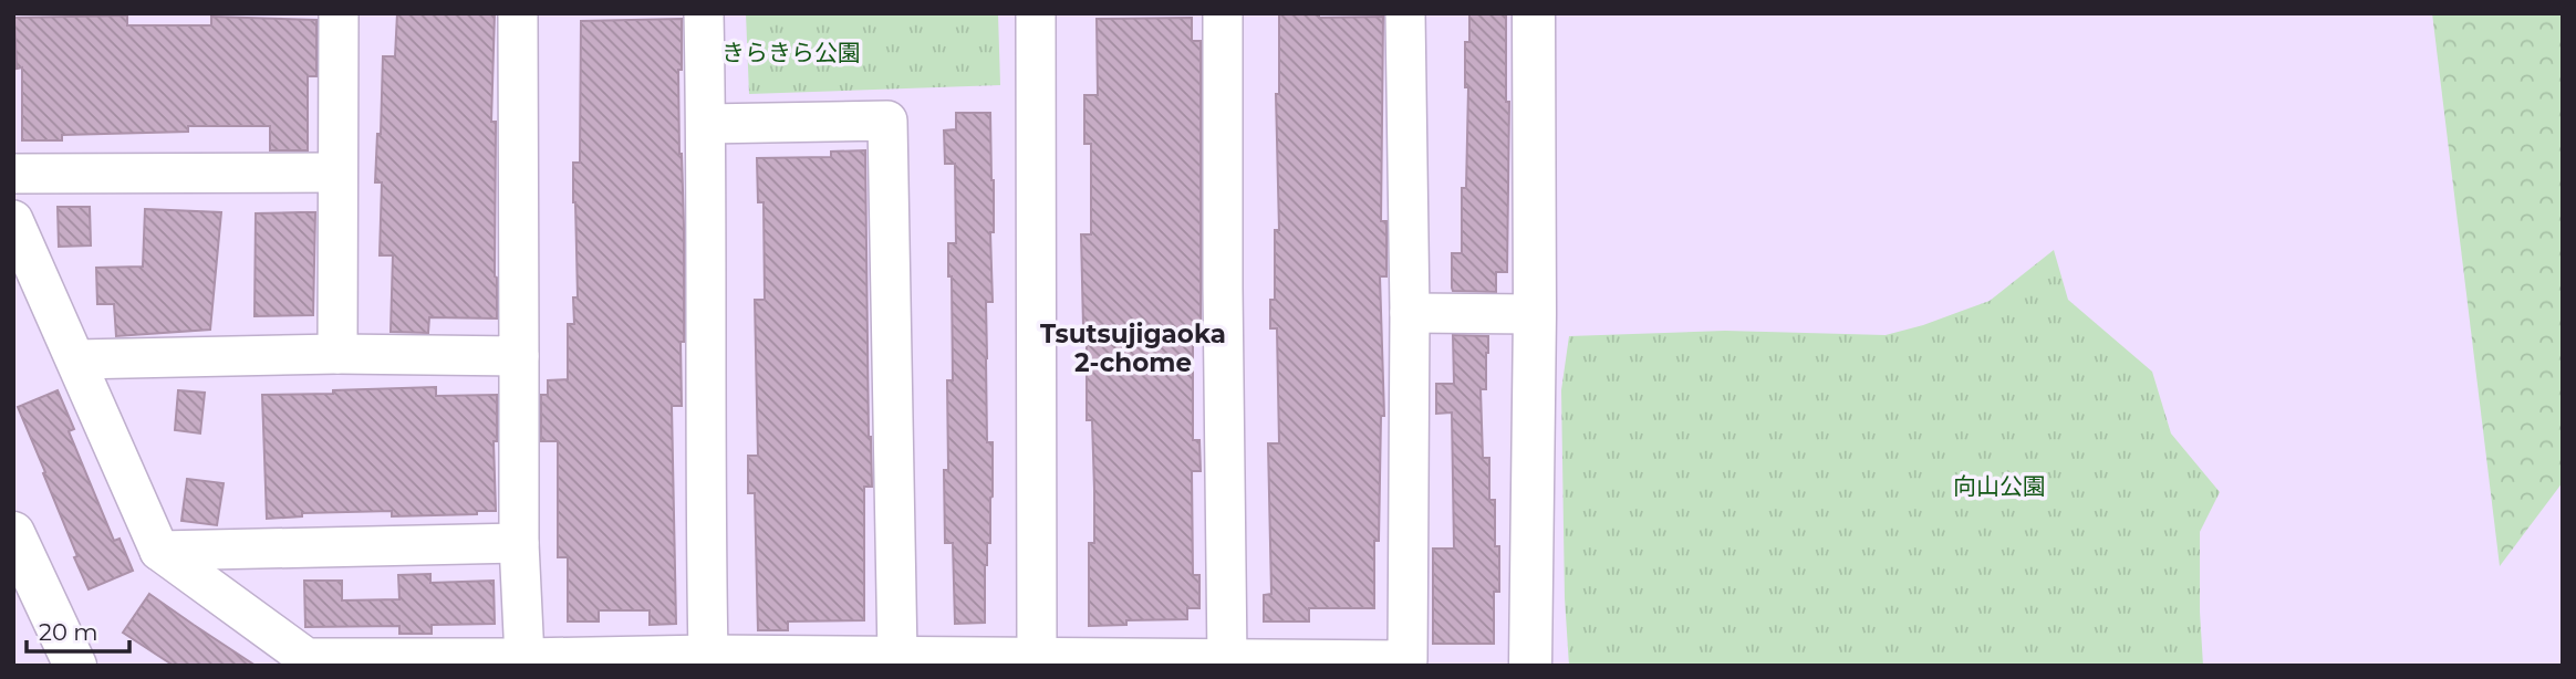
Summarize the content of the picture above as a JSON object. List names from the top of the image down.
{
  "districts": ["Tsutsujigaoka 2-chome"],
  "parks": ["きらきら公園", "向山公園"],
  "scale_bar": "20 m"
}
